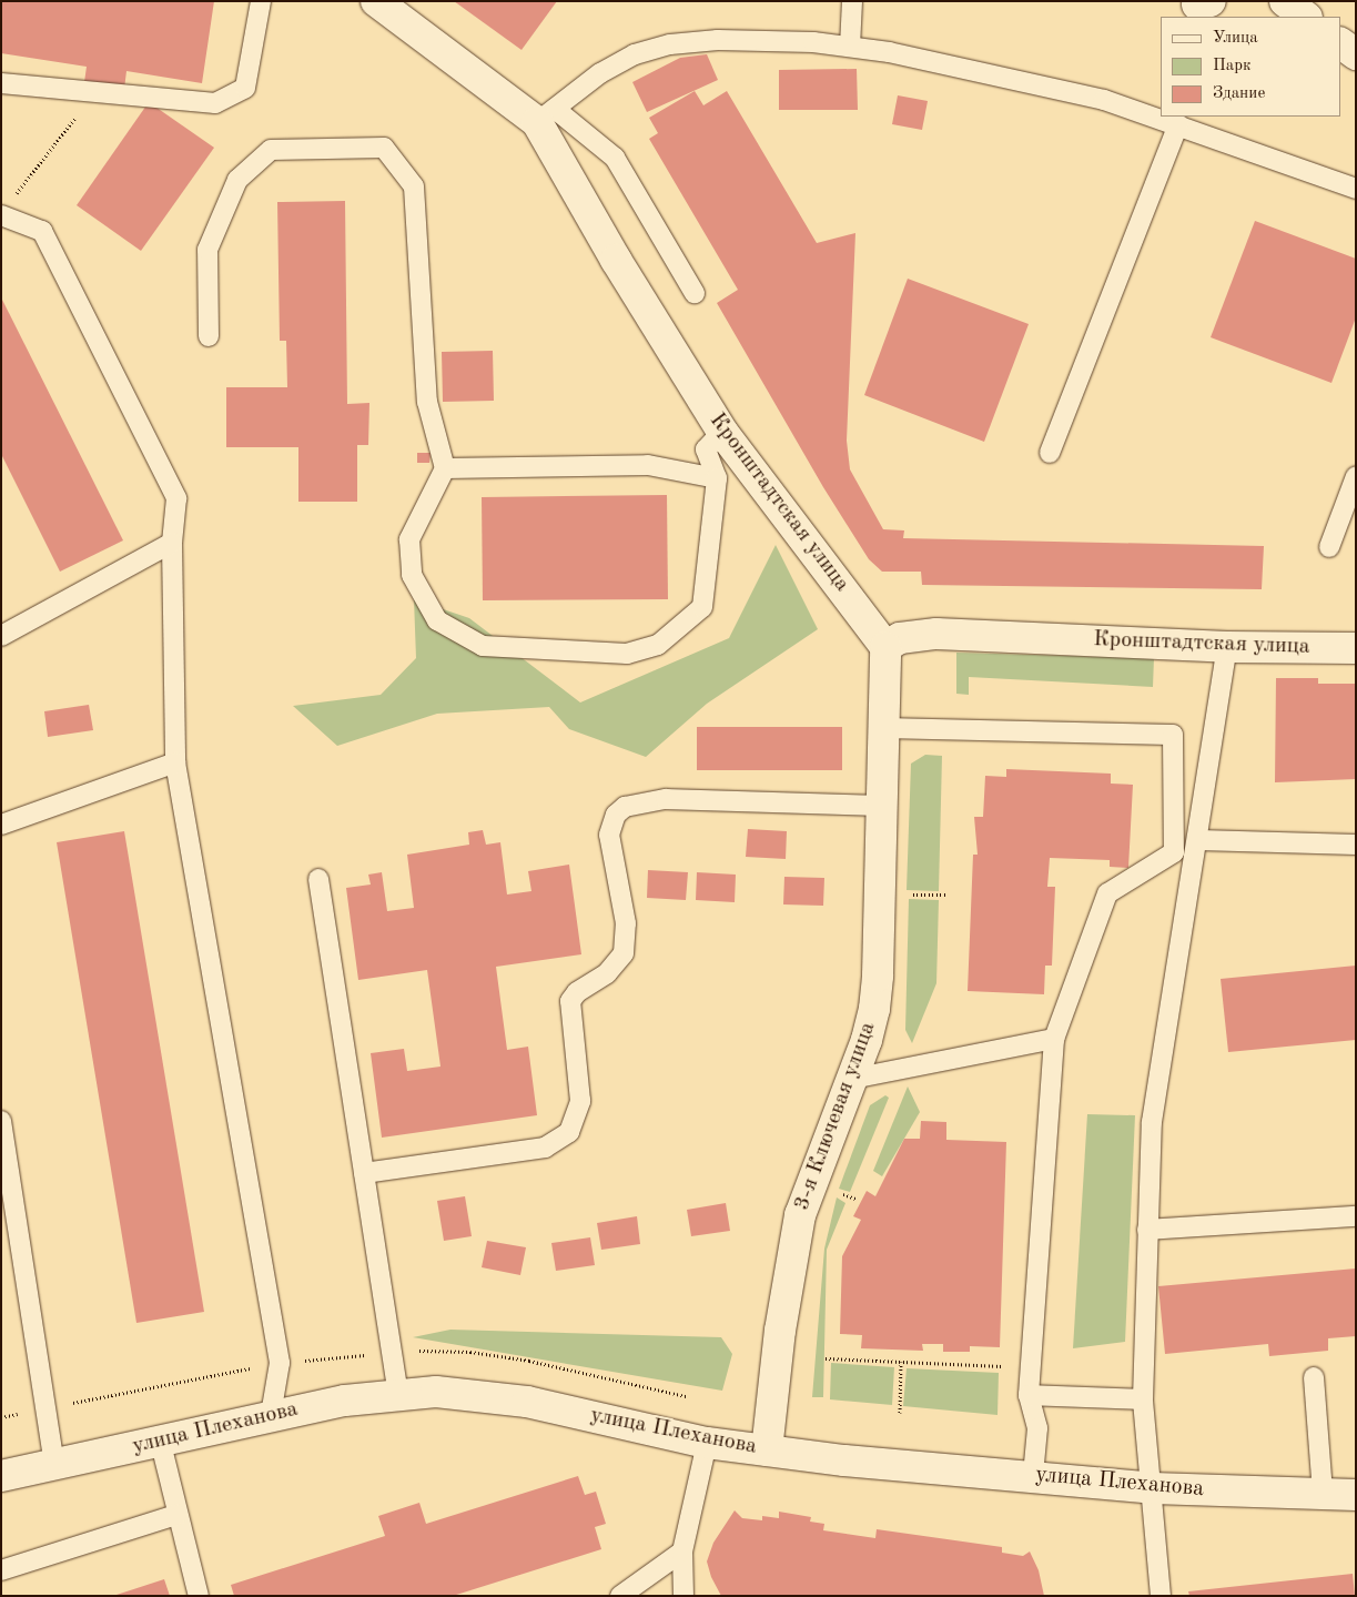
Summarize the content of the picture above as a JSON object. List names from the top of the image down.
{
  "streets": {
    "street": ["Кронштадтская улица", "3-я Ключевая улица", "улица Плеханова"]
  },
  "crossings": [
    ["Кронштадтская улица", "3-я Ключевая улица"],
    ["3-я Ключевая улица", "улица Плеханова"]
  ],
  "legend": ["Улица", "Парк", "Здание"]
}
